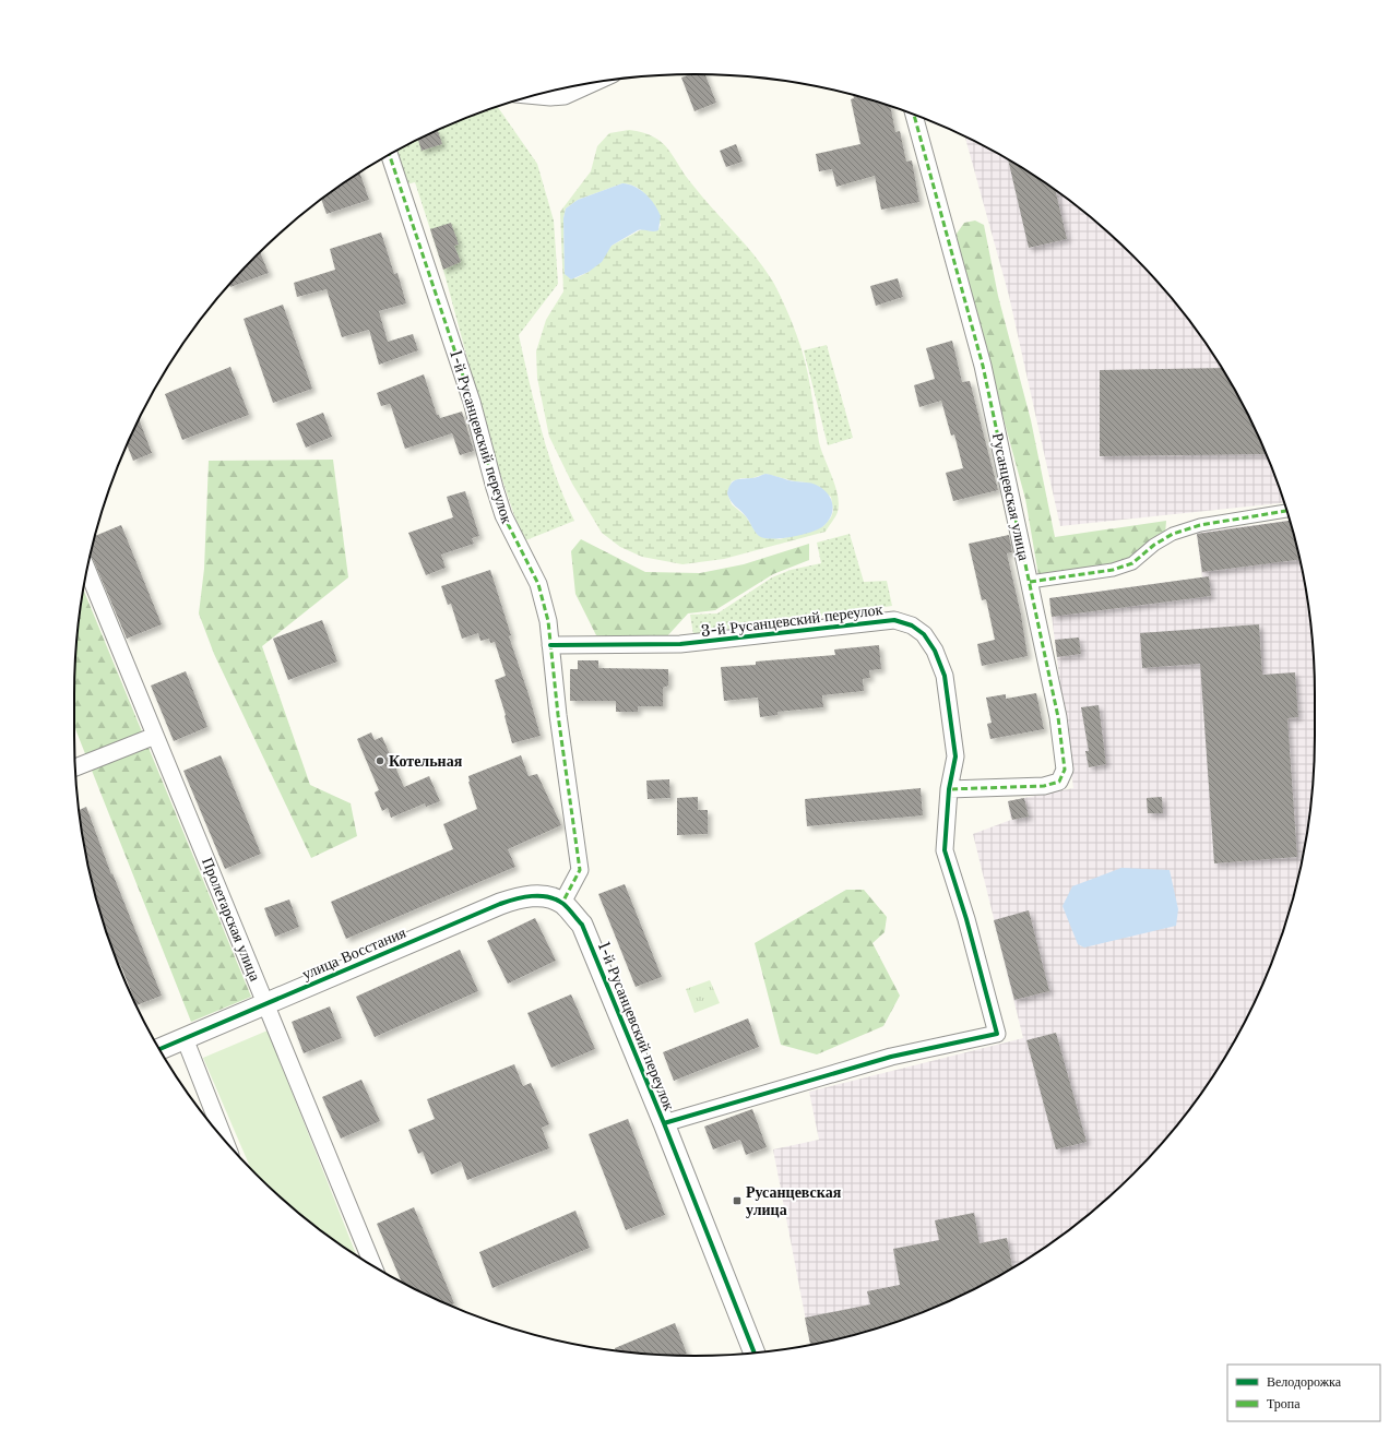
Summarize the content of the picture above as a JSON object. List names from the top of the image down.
{
  "streets": {
    "street": [
      "1-й Русанцевский переулок",
      "Русанцевская улица",
      "3-й Русанцевский переулок",
      "Пролетарская улица",
      "улица Восстания"
    ]
  },
  "crossings": [
    ["1-й Русанцевский переулок", "3-й Русанцевский переулок"],
    ["1-й Русанцевский переулок", "улица Восстания"],
    ["Русанцевская улица", "3-й Русанцевский переулок"],
    ["Пролетарская улица", "улица Восстания"]
  ],
  "places": {
    "other": ["Котельная"],
    "transit": ["Русанцевская улица"]
  },
  "legend": ["Велодорожка", "Тропа"]
}
